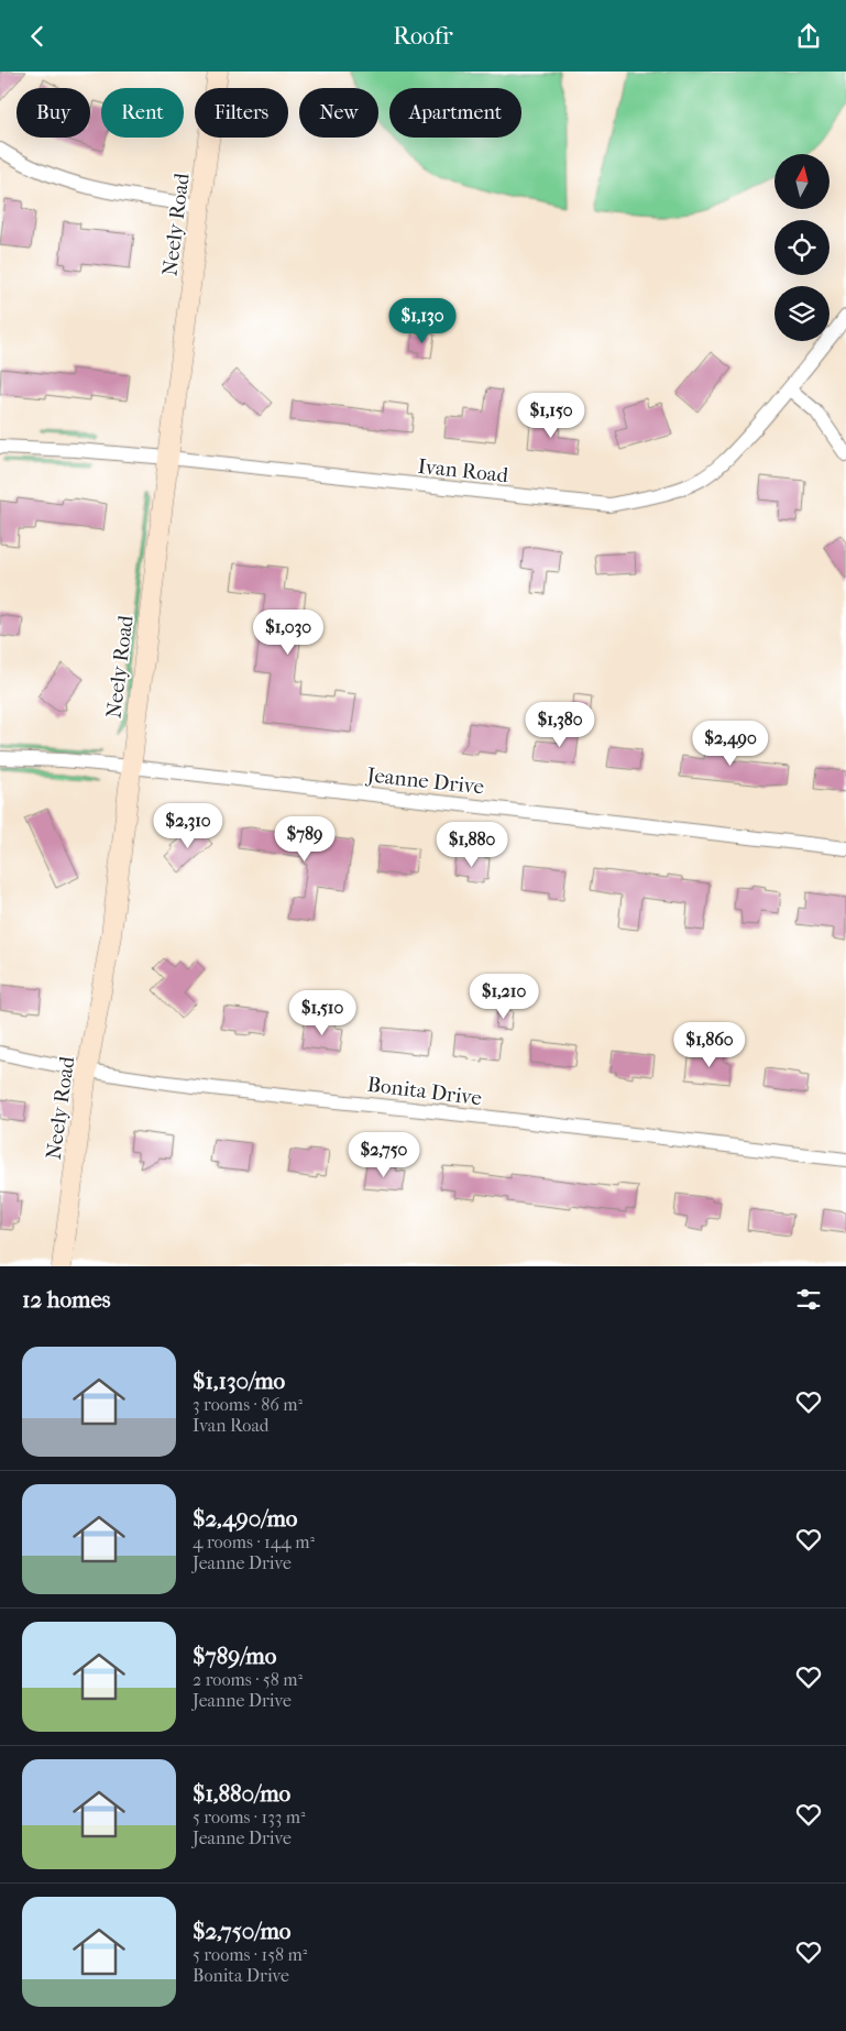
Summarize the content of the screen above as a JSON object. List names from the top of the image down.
{
  "streets": {
    "street": [
      "Neely Road",
      "Ivan Road",
      "Jeanne Drive",
      "Bonita Drive"
    ]
  },
  "crossings": [
    ["Neely Road", "Ivan Road"],
    ["Neely Road", "Jeanne Drive"],
    ["Neely Road", "Bonita Drive"]
  ],
  "north": "top",
  "page": {
    "header": "Roofr",
    "chip": [
      "Buy",
      "Rent",
      "Filters",
      "New",
      "Apartment"
    ],
    "price": [
      "$1,130",
      "$1,150",
      "$1,030",
      "$1,380",
      "$2,490",
      "$2,310",
      "$789",
      "$1,880",
      "$1,210",
      "$1,510",
      "$1,860",
      "$2,750"
    ],
    "heading": "12 homes",
    "list": [
      {
        "name": "$1,130/mo",
        "note": "3 rooms · 86 m² · Ivan Road"
      },
      {
        "name": "$2,490/mo",
        "note": "4 rooms · 144 m² · Jeanne Drive"
      },
      {
        "name": "$789/mo",
        "note": "2 rooms · 58 m² · Jeanne Drive"
      },
      {
        "name": "$1,880/mo",
        "note": "5 rooms · 133 m² · Jeanne Drive"
      },
      {
        "name": "$2,750/mo",
        "note": "5 rooms · 158 m² · Bonita Drive"
      }
    ]
  }
}
